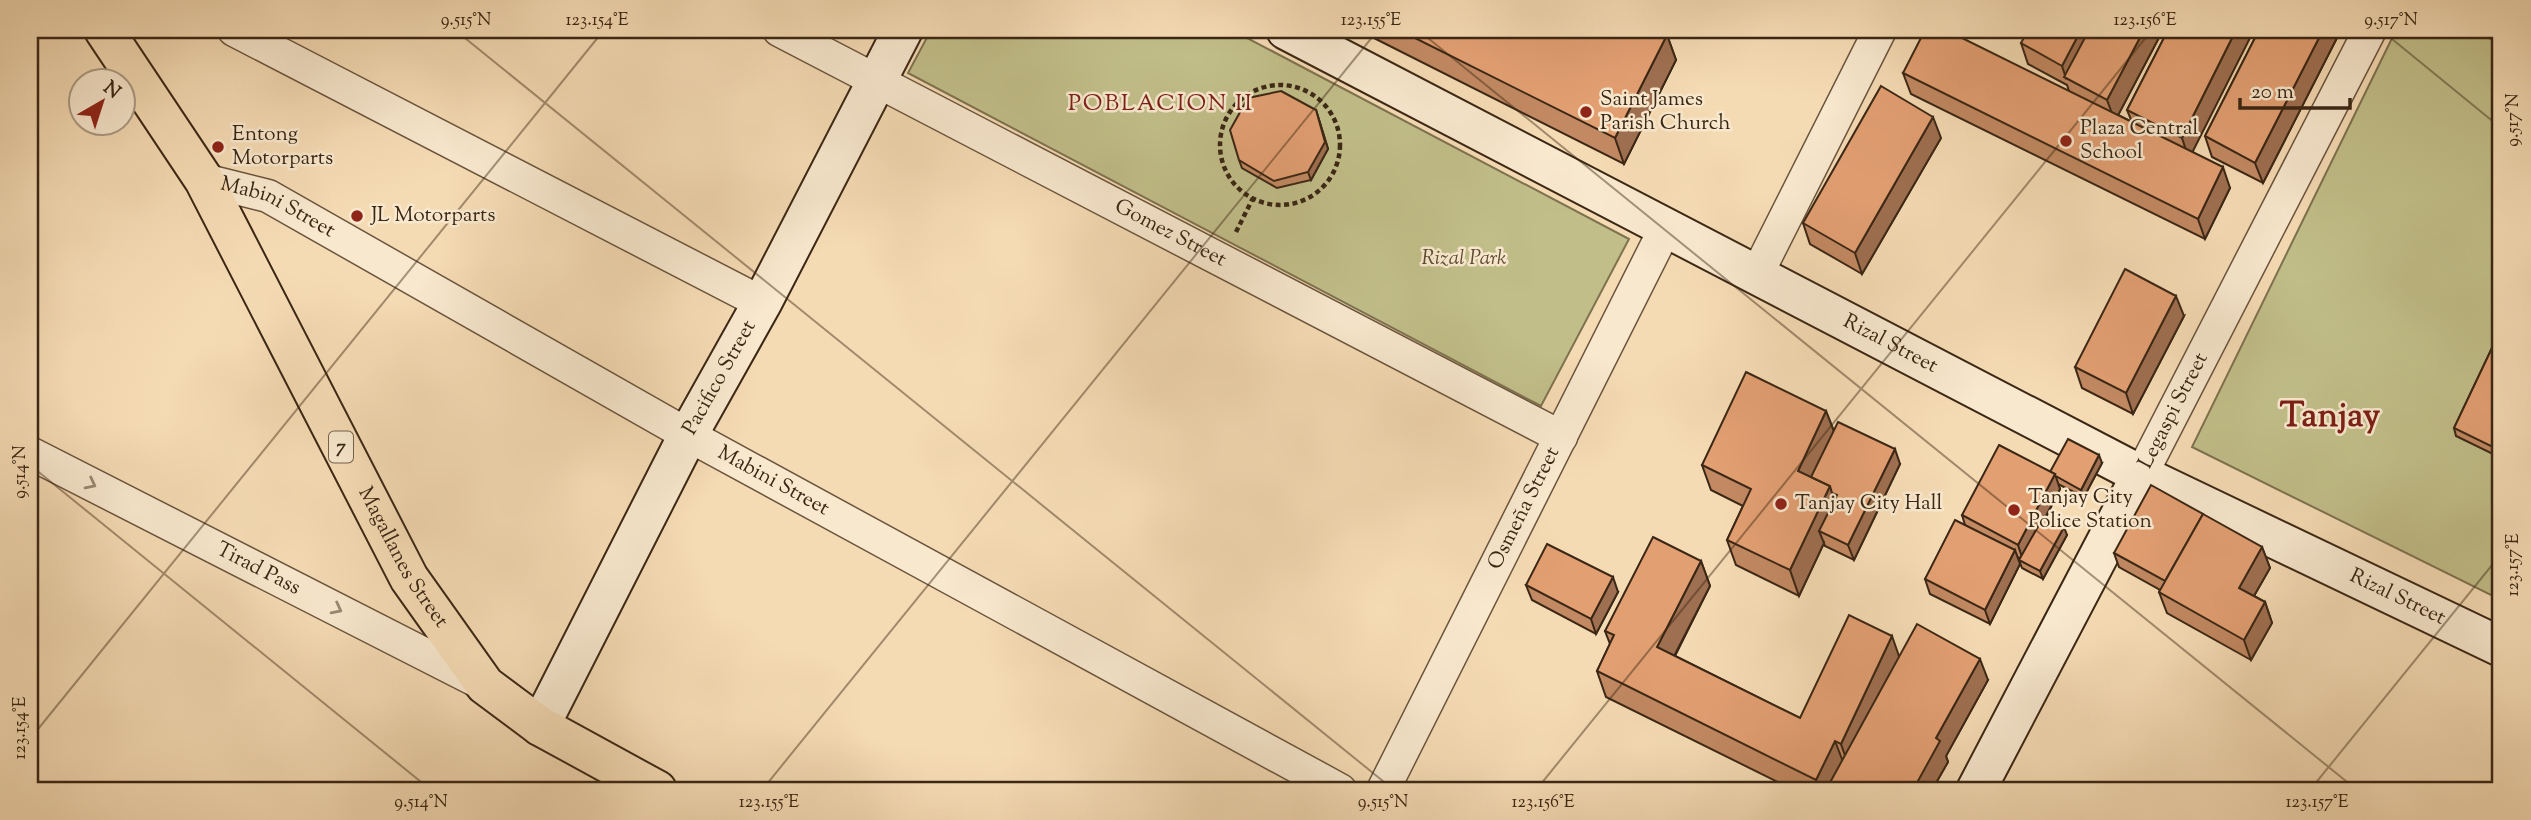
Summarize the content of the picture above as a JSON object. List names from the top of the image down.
{
  "streets": {
    "highway": ["7", "Magallanes Street"],
    "street": [
      "Mabini Street",
      "Gomez Street",
      "Rizal Street",
      "Pacifico Street",
      "Legaspi Street",
      "Osmeña Street",
      "Tirad Pass"
    ]
  },
  "crossings": [
    ["Mabini Street", "Pacifico Street"],
    ["Mabini Street", "Magallanes Street"],
    ["Gomez Street", "Pacifico Street"],
    ["Gomez Street", "Osmeña Street"],
    ["Rizal Street", "Legaspi Street"],
    ["Rizal Street", "Osmeña Street"],
    ["Pacifico Street", "Magallanes Street"],
    ["Magallanes Street", "Tirad Pass"]
  ],
  "one_way": ["Tirad Pass"],
  "districts": ["POBLACION II", "Tanjay"],
  "parks": ["Rizal Park"],
  "places": [
    "Saint James Parish Church",
    "Plaza Central School",
    "Entong Motorparts",
    "JL Motorparts",
    "Tanjay City Hall",
    "Tanjay City Police Station"
  ],
  "scale_bar": "20 m",
  "north": "top right",
  "coordinates": [
    "9.515°N",
    "123.154°E",
    "123.155°E",
    "123.156°E",
    "9.517°N",
    "9.514°N",
    "123.157°E"
  ]
}
